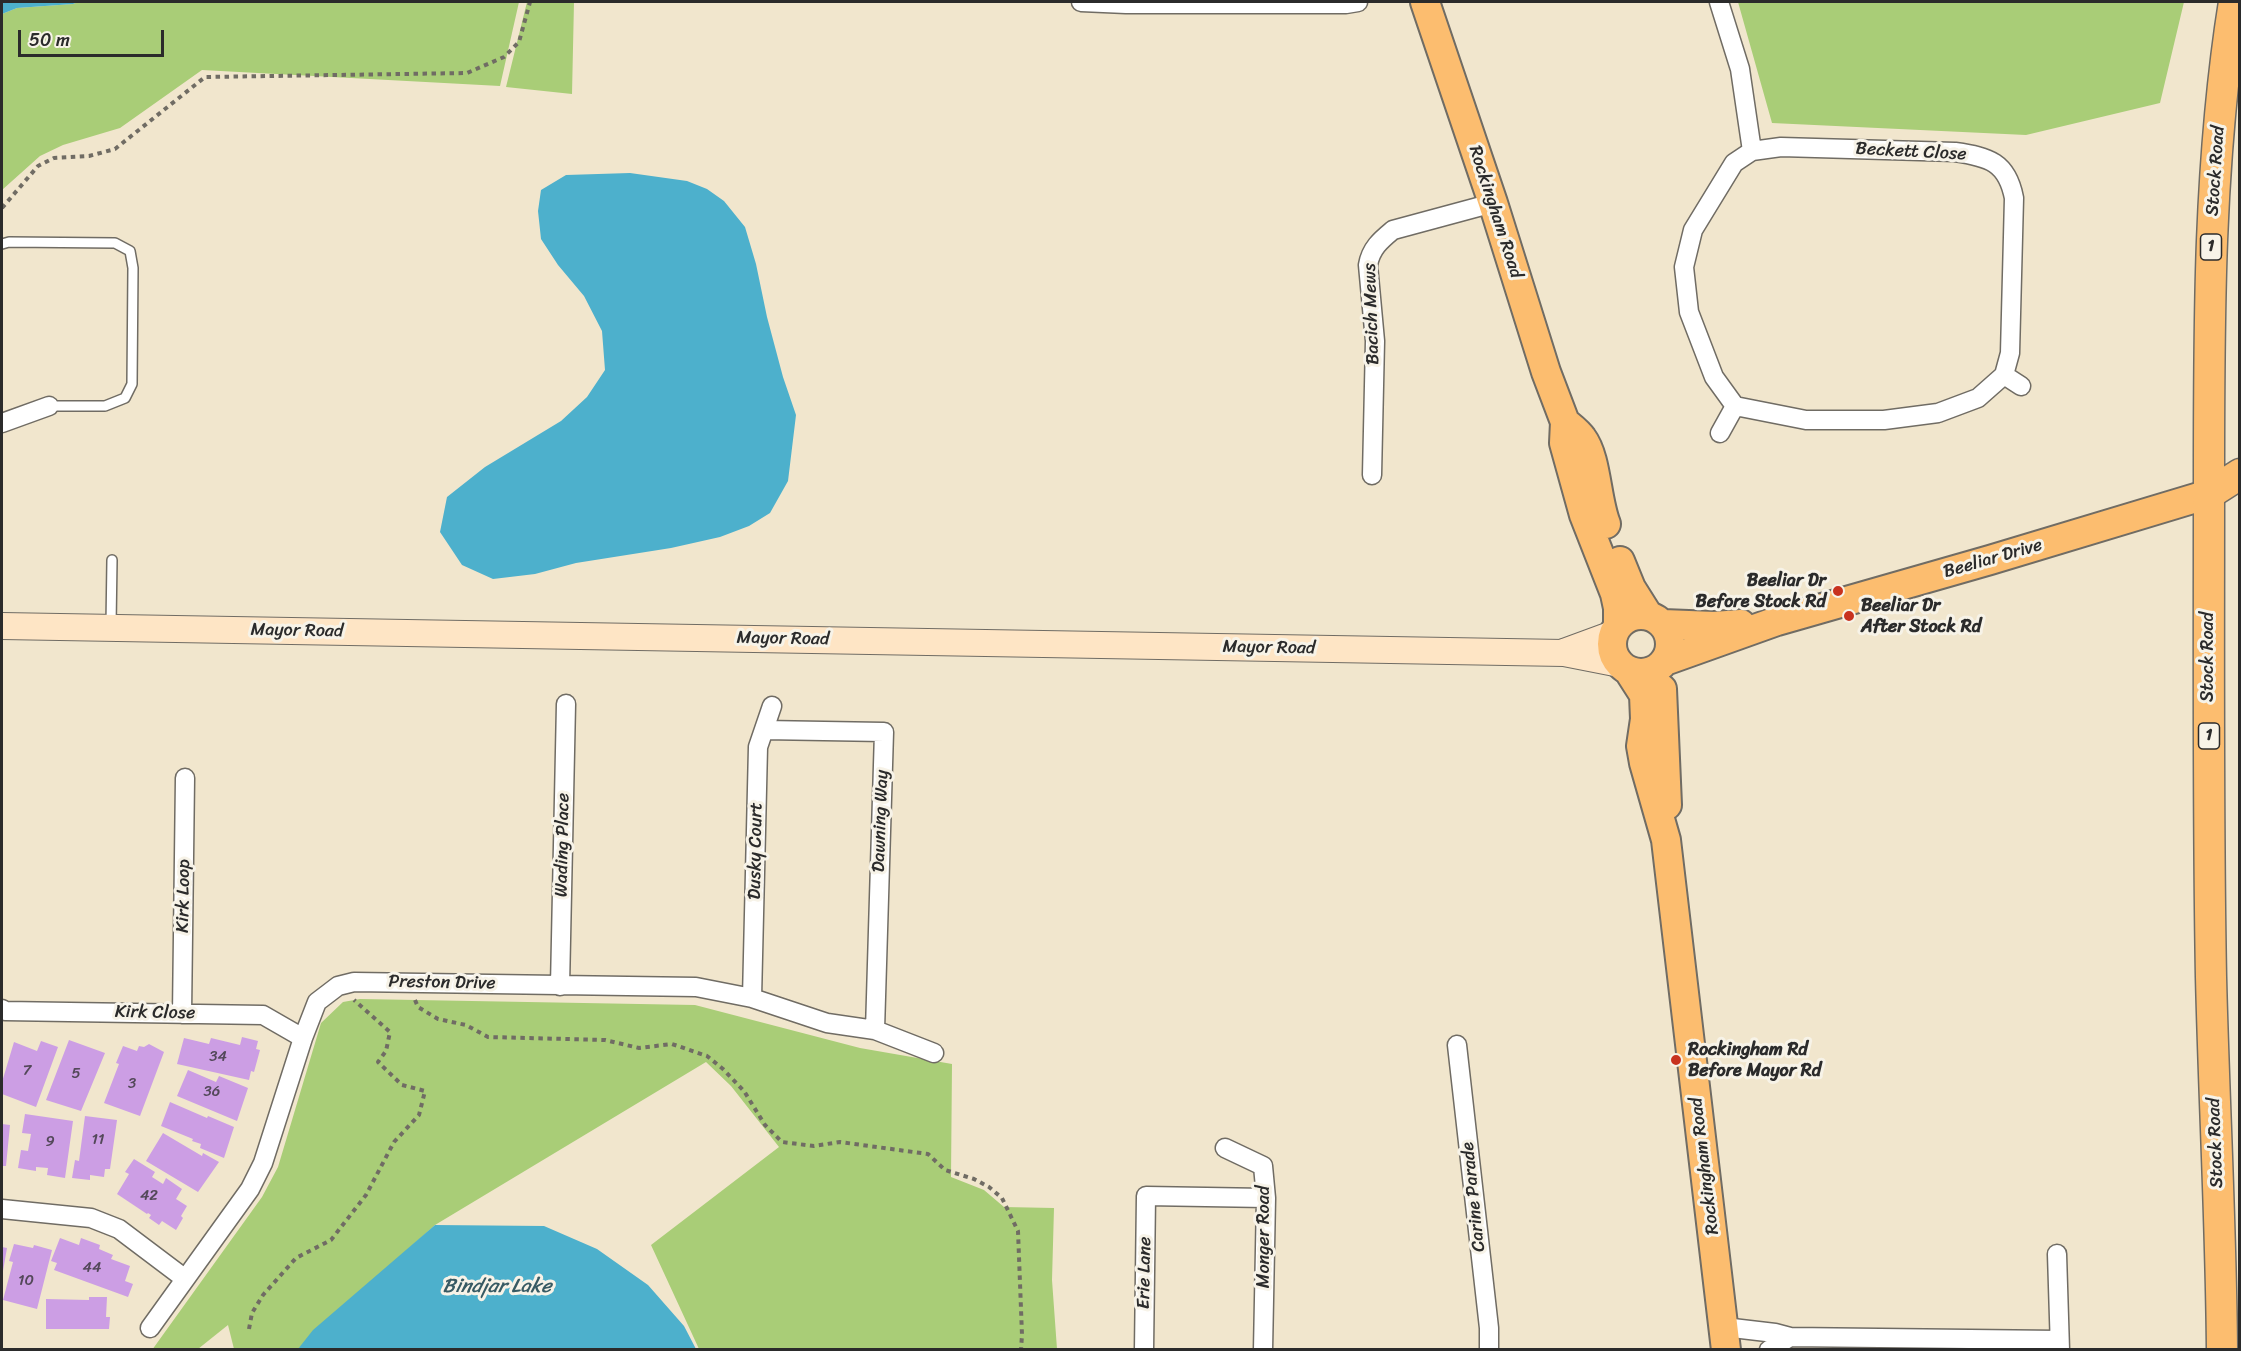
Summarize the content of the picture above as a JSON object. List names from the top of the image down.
{
  "streets": {
    "highway": ["Stock Road", "1", "Beeliar Drive"],
    "main road": ["Rockingham Road", "Mayor Road"],
    "street": [
      "Beckett Close",
      "Bacich Mews",
      "Dawning Way",
      "Wading Place",
      "Dusky Court",
      "Kirk Loop",
      "Preston Drive",
      "Kirk Close",
      "Carine Parade",
      "Monger Road",
      "Erie Lane"
    ]
  },
  "crossings": [
    ["Stock Road", "Beeliar Drive"],
    ["Rockingham Road", "Bacich Mews"],
    ["Rockingham Road", "Beeliar Drive"],
    ["Rockingham Road", "Mayor Road"],
    ["Beeliar Drive", "Mayor Road"],
    ["Dawning Way", "Dusky Court"],
    ["Dawning Way", "Preston Drive"],
    ["Wading Place", "Preston Drive"],
    ["Dusky Court", "Preston Drive"],
    ["Kirk Loop", "Kirk Close"],
    ["Monger Road", "Erie Lane"]
  ],
  "water": ["Bindjar Lake"],
  "places": ["Beeliar Dr Before Stock Rd", "Beeliar Dr After Stock Rd", "Rockingham Rd Before Mayor Rd"],
  "house_numbers": [
    "34",
    "7",
    "5",
    "3",
    "36",
    "11",
    "9",
    "42",
    "44",
    "10"
  ],
  "scale_bar": "50 m"
}
